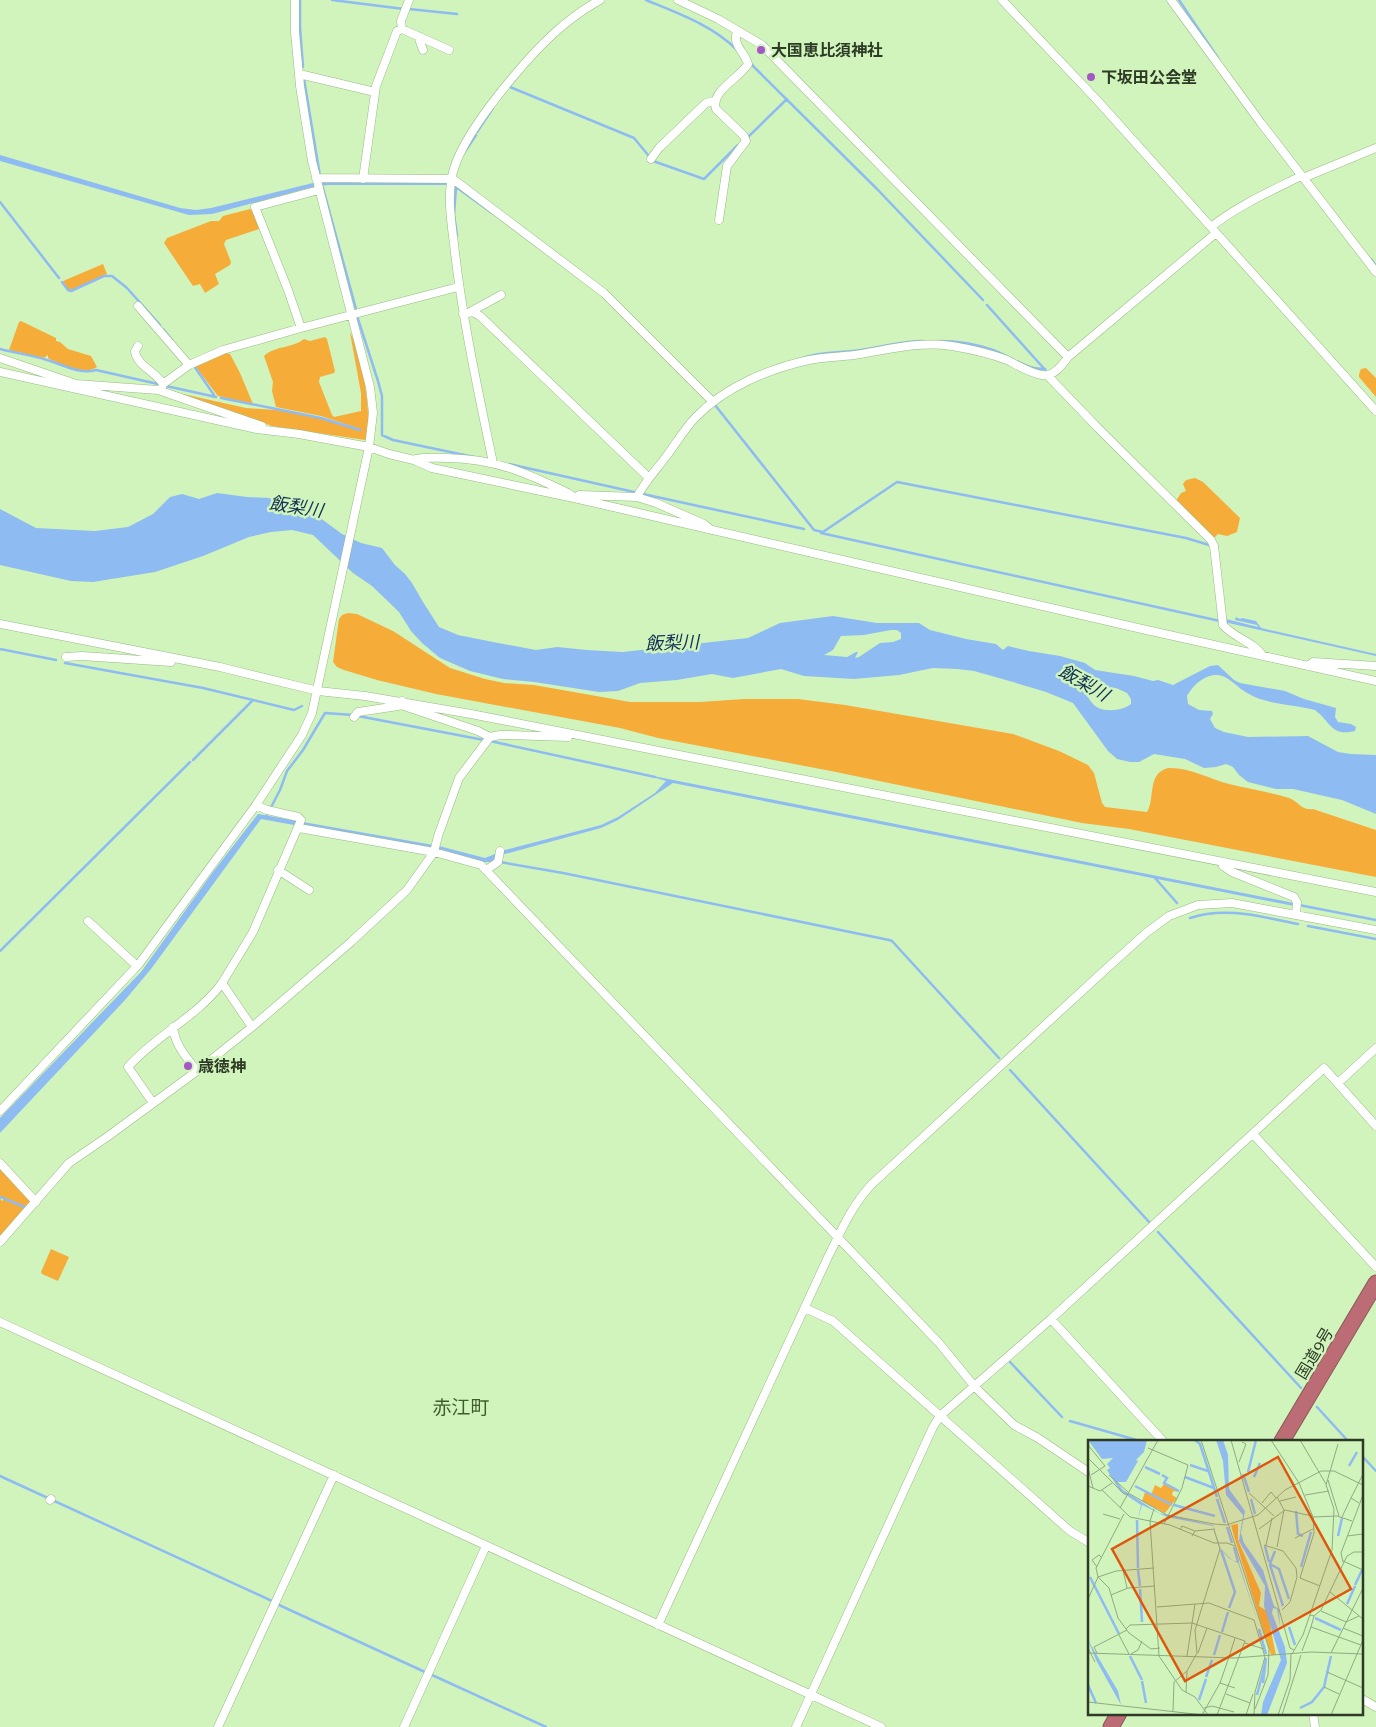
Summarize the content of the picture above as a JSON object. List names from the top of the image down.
{
  "streets": {
    "highway": ["国道9号"]
  },
  "districts": ["赤江町"],
  "water": ["飯梨川"],
  "places": ["大国恵比須神社", "下坂田公会堂", "歳徳神"]
}
